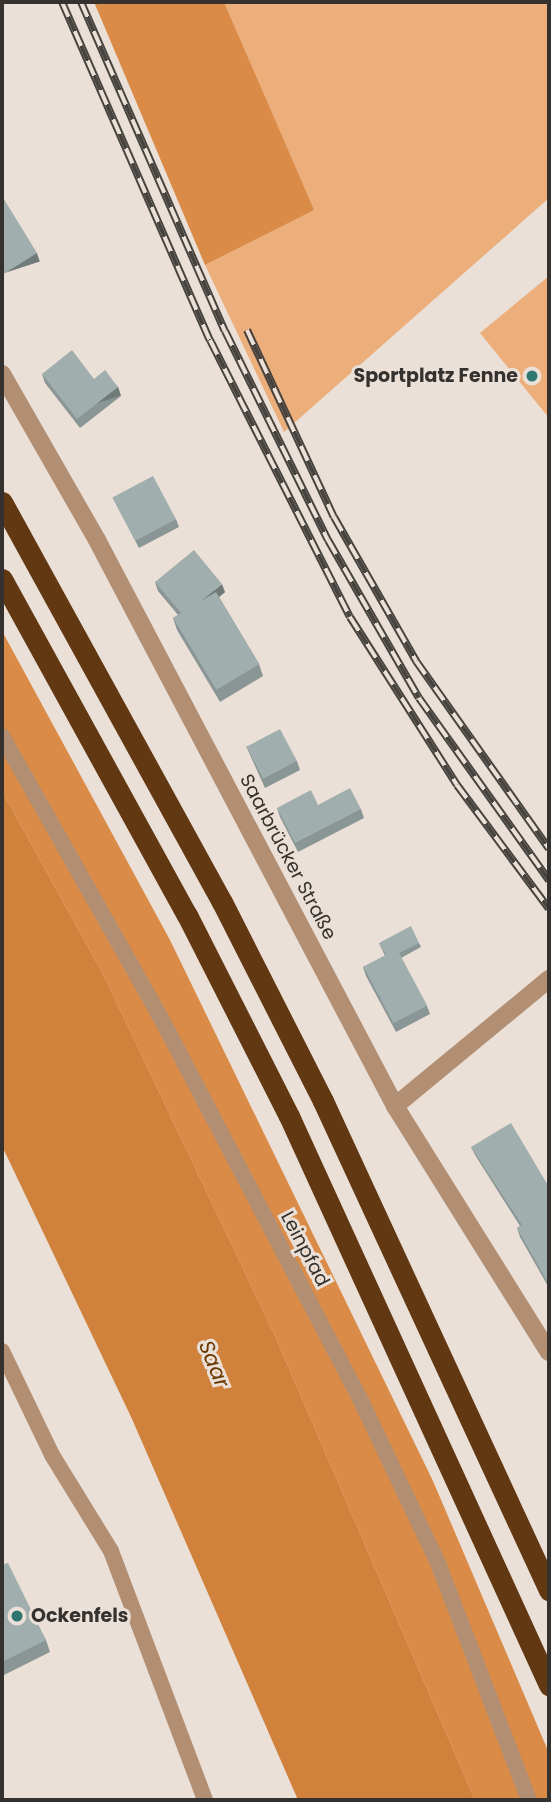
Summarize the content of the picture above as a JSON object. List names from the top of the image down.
{
  "streets": {
    "street": ["Saarbrücker Straße"],
    "lane": ["Leinpfad"]
  },
  "water": ["Saar"],
  "places": ["Sportplatz Fenne", "Ockenfels"]
}
